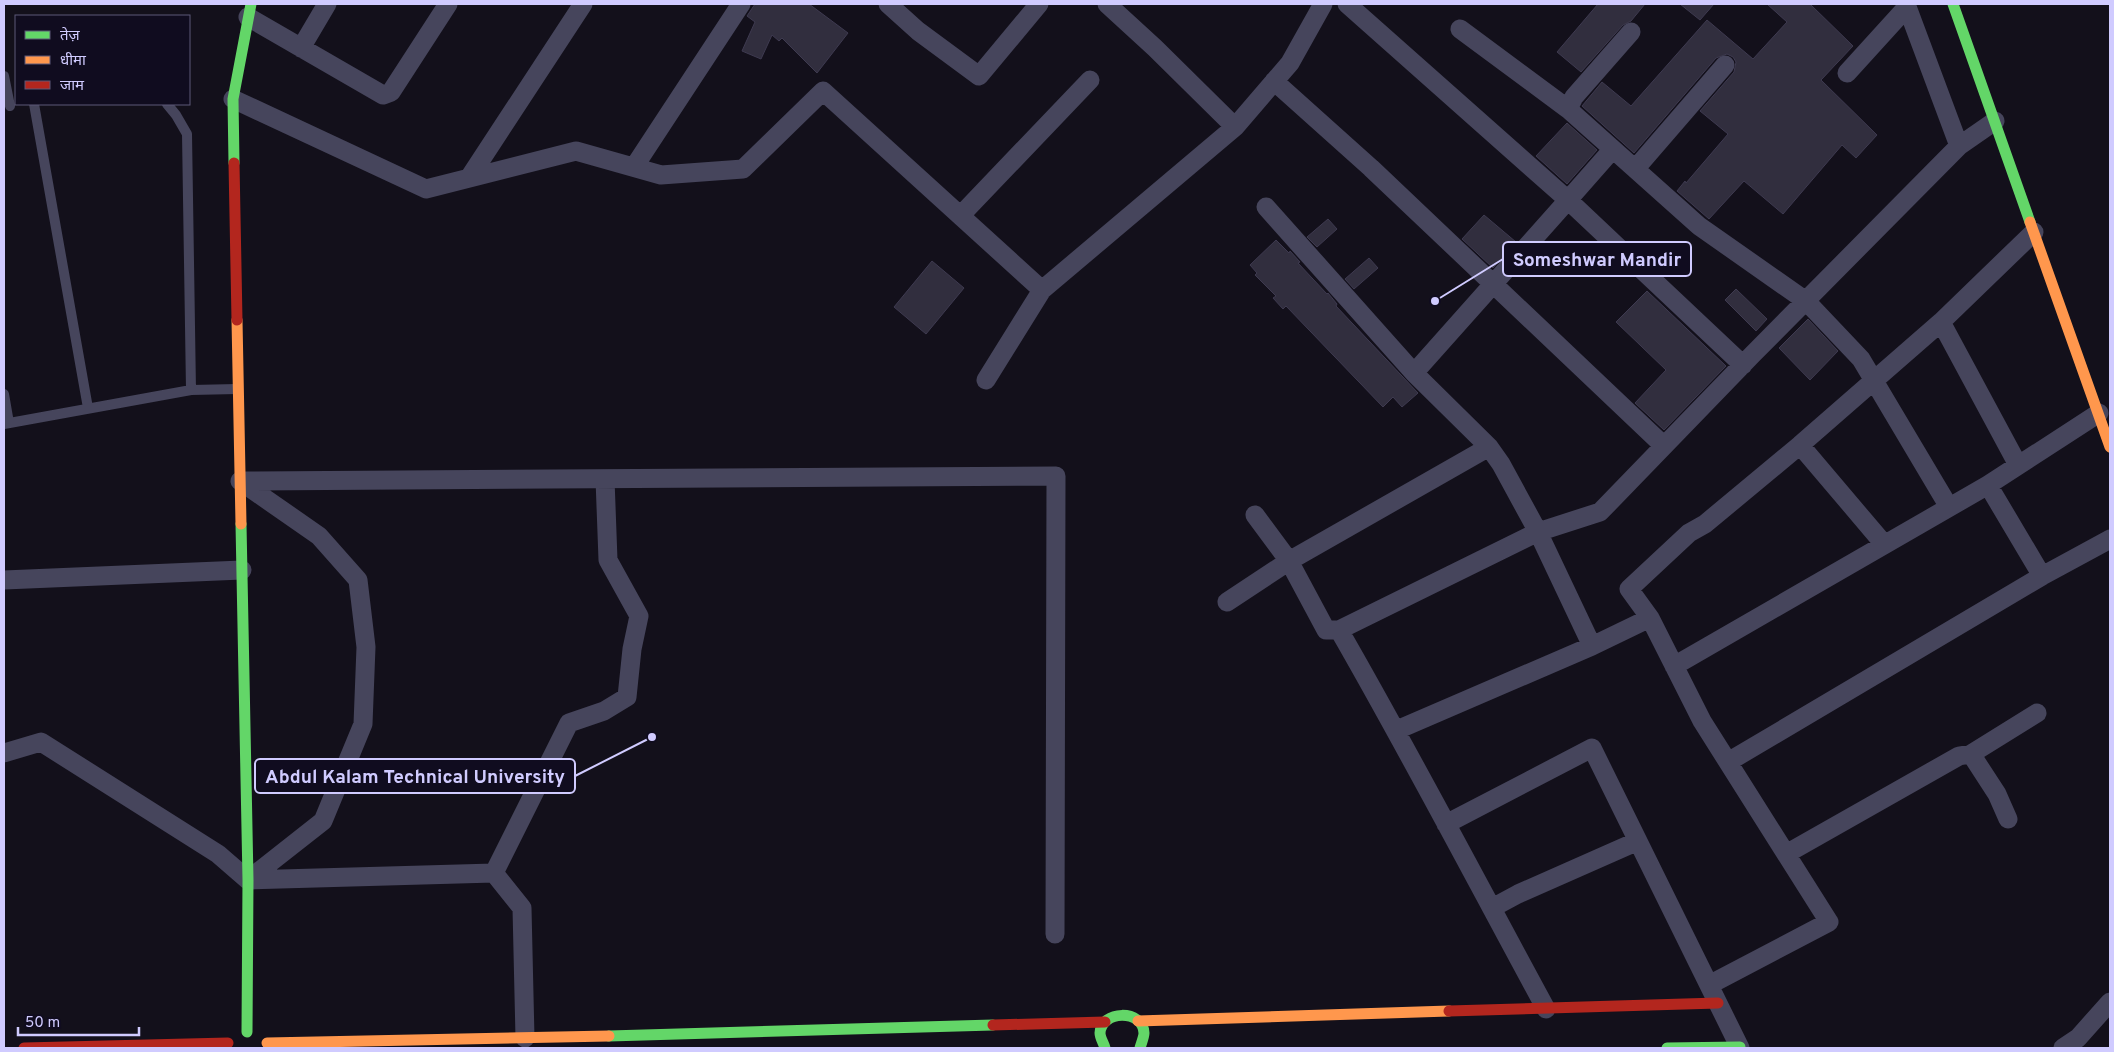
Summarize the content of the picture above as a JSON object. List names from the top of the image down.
{
  "places": ["Someshwar Mandir", "Abdul Kalam Technical University"],
  "legend": ["तेज़", "धीमा", "जाम"],
  "scale_bar": "50 m"
}
